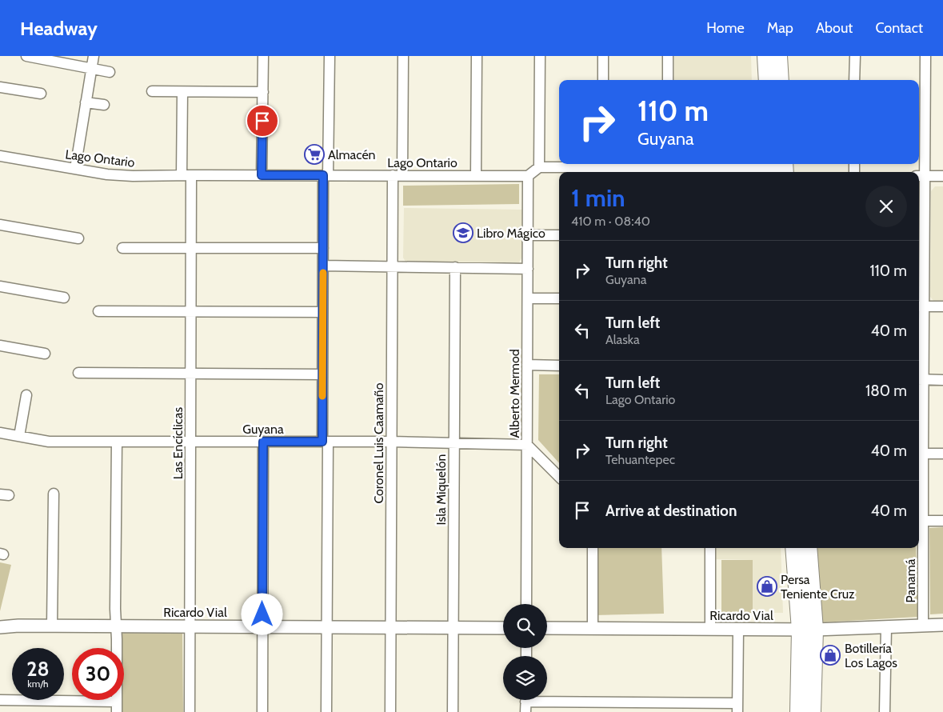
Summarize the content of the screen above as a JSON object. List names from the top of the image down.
{
  "streets": {
    "street": [
      "Lago Ontario",
      "Alberto Mermod",
      "Guyana",
      "Las Encíclicas",
      "Coronel Luis Caamaño",
      "Isla Miquelón",
      "Panamá",
      "Ricardo Vial"
    ]
  },
  "crossings": [
    ["Lago Ontario", "Alberto Mermod"],
    ["Lago Ontario", "Las Encíclicas"],
    ["Lago Ontario", "Coronel Luis Caamaño"],
    ["Alberto Mermod", "Guyana"],
    ["Guyana", "Las Encíclicas"],
    ["Guyana", "Coronel Luis Caamaño"],
    ["Guyana", "Isla Miquelón"],
    ["Las Encíclicas", "Ricardo Vial"],
    ["Coronel Luis Caamaño", "Ricardo Vial"],
    ["Isla Miquelón", "Ricardo Vial"],
    ["Panamá", "Ricardo Vial"]
  ],
  "places": {
    "supermarket": ["Almacén"],
    "school or university": ["Libro Mágico"],
    "shop": ["Persa Teniente Cruz", "Botillería Los Lagos"]
  },
  "page": {
    "header": "Headway",
    "nav": [
      "Home",
      "Map",
      "About",
      "Contact"
    ],
    "turn": ["110 m", "Guyana"],
    "heading": ["1 min", "410 m · 08:40"],
    "list": [
      {
        "name": "Turn right",
        "note": "Guyana",
        "value": "110 m"
      },
      {
        "name": "Turn left",
        "note": "Alaska",
        "value": "40 m"
      },
      {
        "name": "Turn left",
        "note": "Lago Ontario",
        "value": "180 m"
      },
      {
        "name": "Turn right",
        "note": "Tehuantepec",
        "value": "40 m"
      },
      {
        "name": "Arrive at destination",
        "value": "40 m"
      }
    ],
    "speed": "28 km/h",
    "limit": "30"
  }
}
